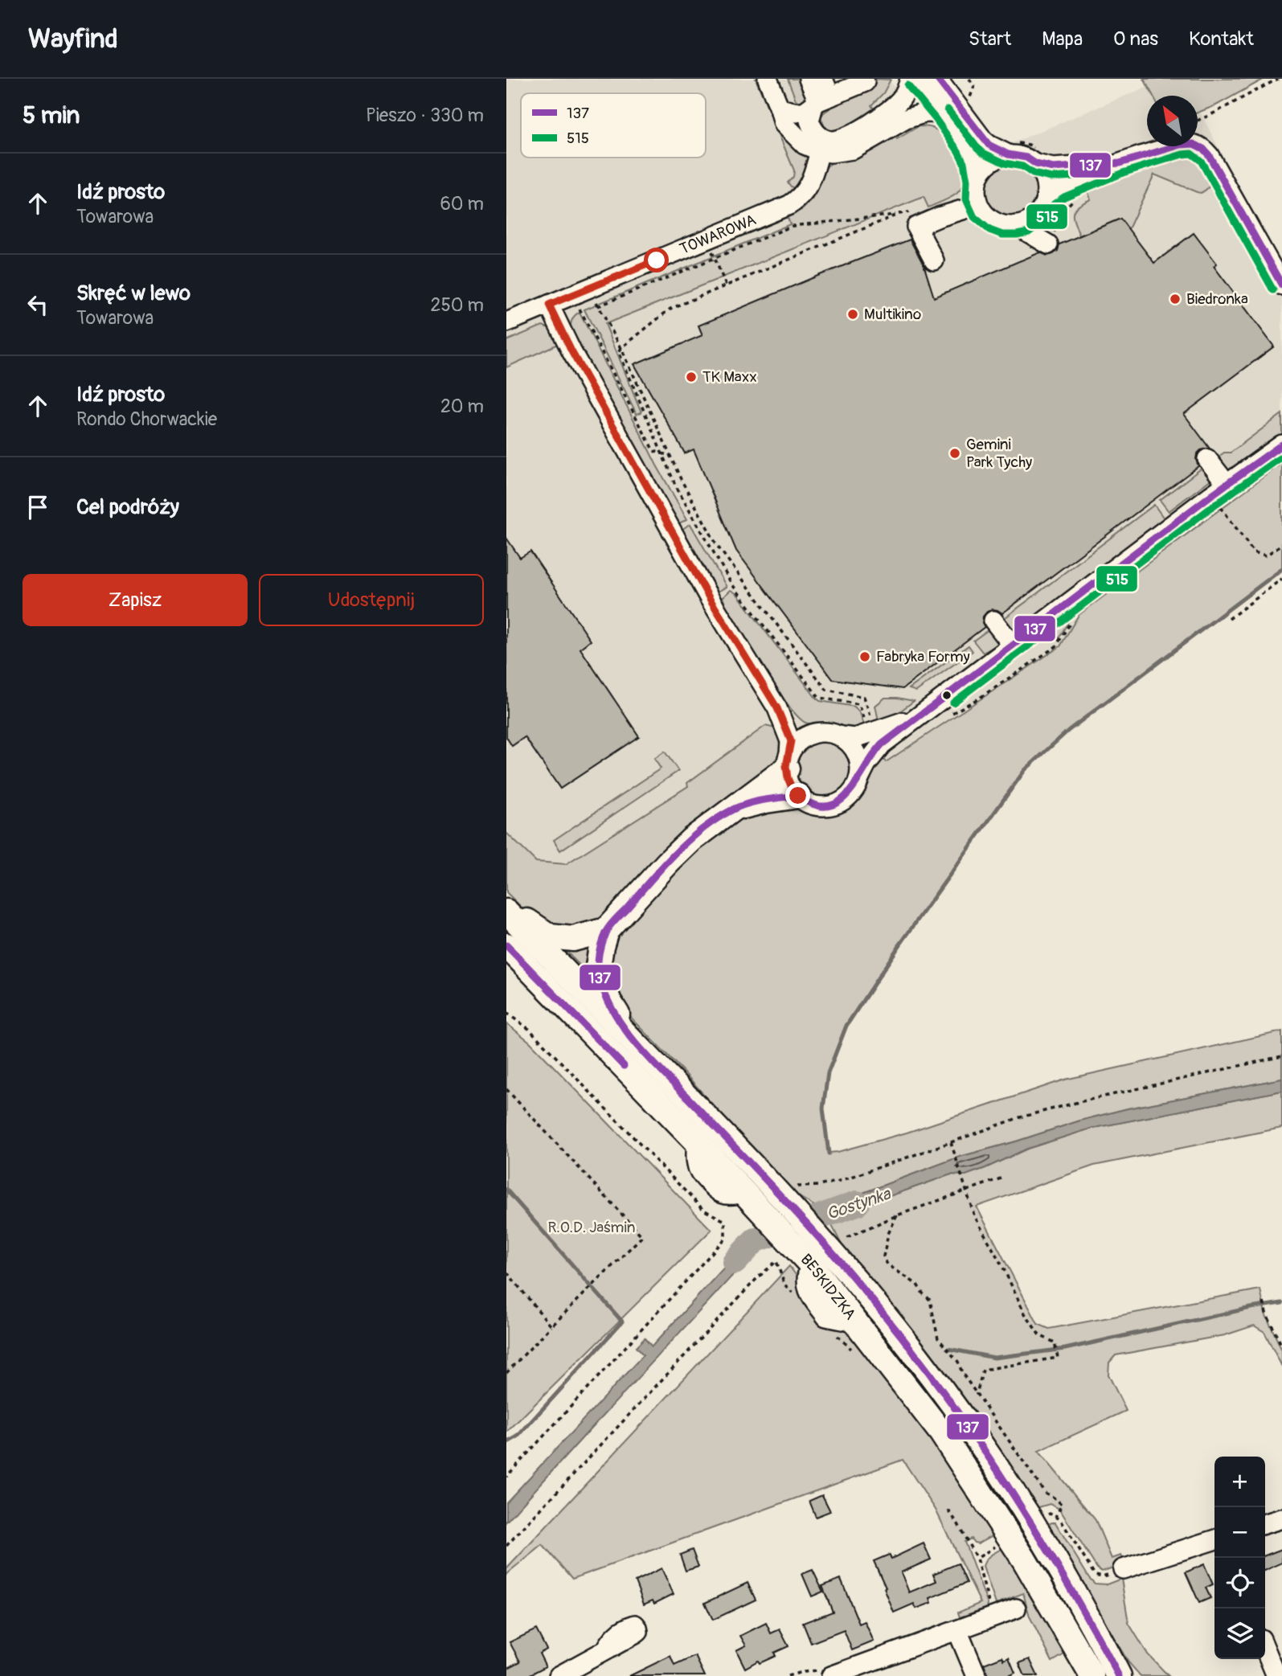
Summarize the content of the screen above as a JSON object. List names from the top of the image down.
{
  "streets": {
    "main road": ["BESKIDZKA"],
    "street": ["TOWAROWA"]
  },
  "water": ["Gostynka"],
  "parks": ["R.O.D. Jaśmin"],
  "places": [
    "Biedronka",
    "Multikino",
    "TK Maxx",
    "Gemini Park Tychy",
    "Fabryka Formy"
  ],
  "lines": ["transit line 137", "transit line 515"],
  "legend": ["137", "515"],
  "north": "top left",
  "page": {
    "header": "Wayfind",
    "nav": [
      "Start",
      "Mapa",
      "O nas",
      "Kontakt"
    ],
    "heading": ["5 min", "Pieszo · 330 m"],
    "list": [
      ["Idź prosto", "Towarowa", "60 m"],
      ["Skręć w lewo", "Towarowa", "250 m"],
      ["Idź prosto", "Rondo Chorwackie", "20 m"],
      "Cel podróży"
    ],
    "buttons": ["Zapisz", "Udostępnij"],
    "map_buttons": ["+", "−"]
  }
}
